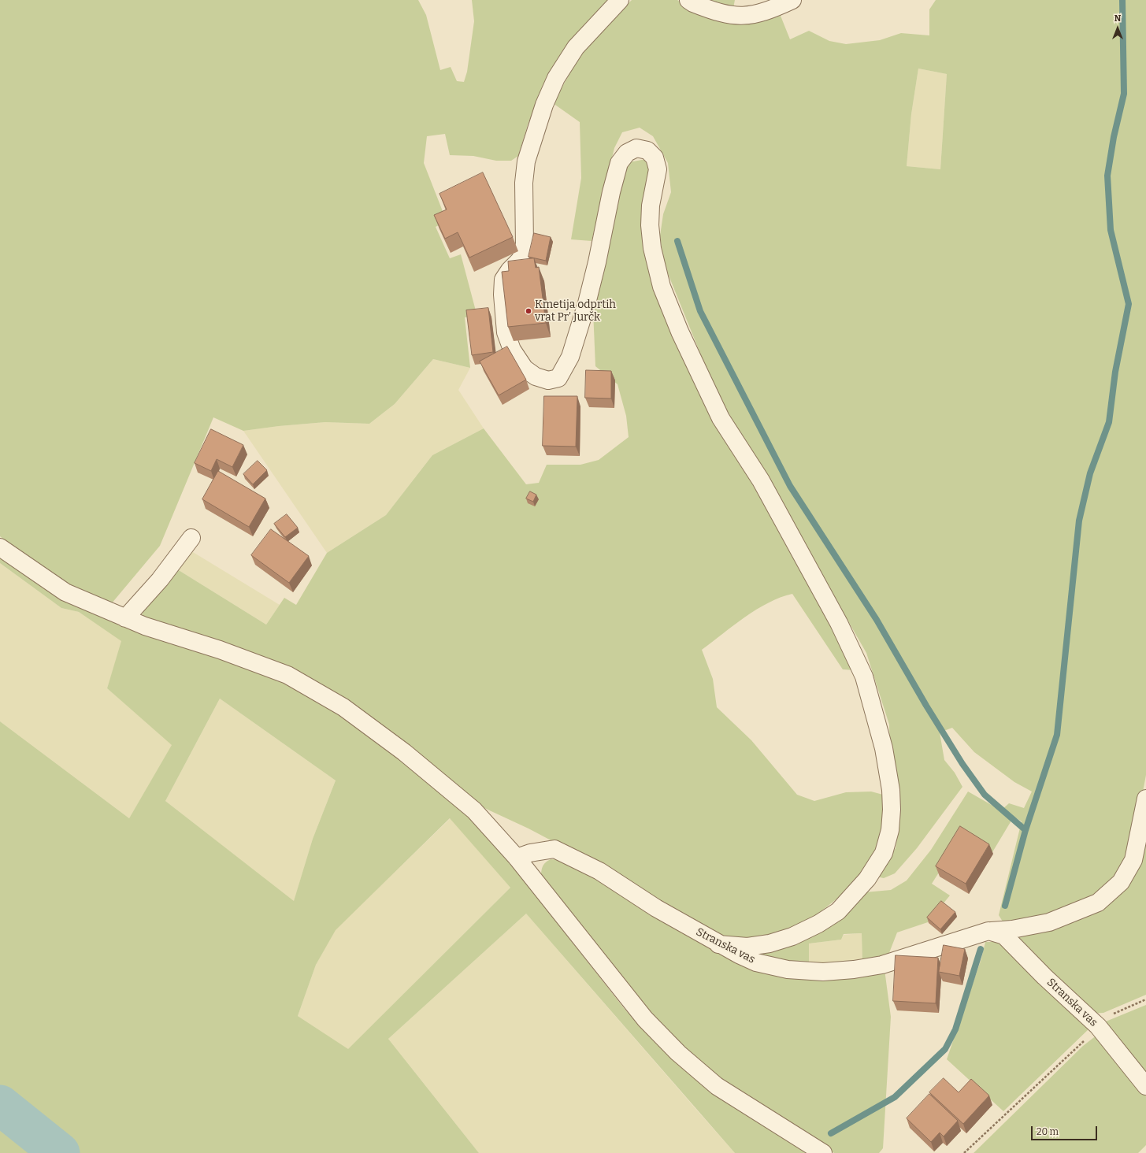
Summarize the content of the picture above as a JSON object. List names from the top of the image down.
{
  "streets": {
    "street": ["Stranska vas"]
  },
  "places": ["Kmetija odprtih vrat Pr' Jurčk"],
  "scale_bar": "20 m",
  "north": "top"
}
